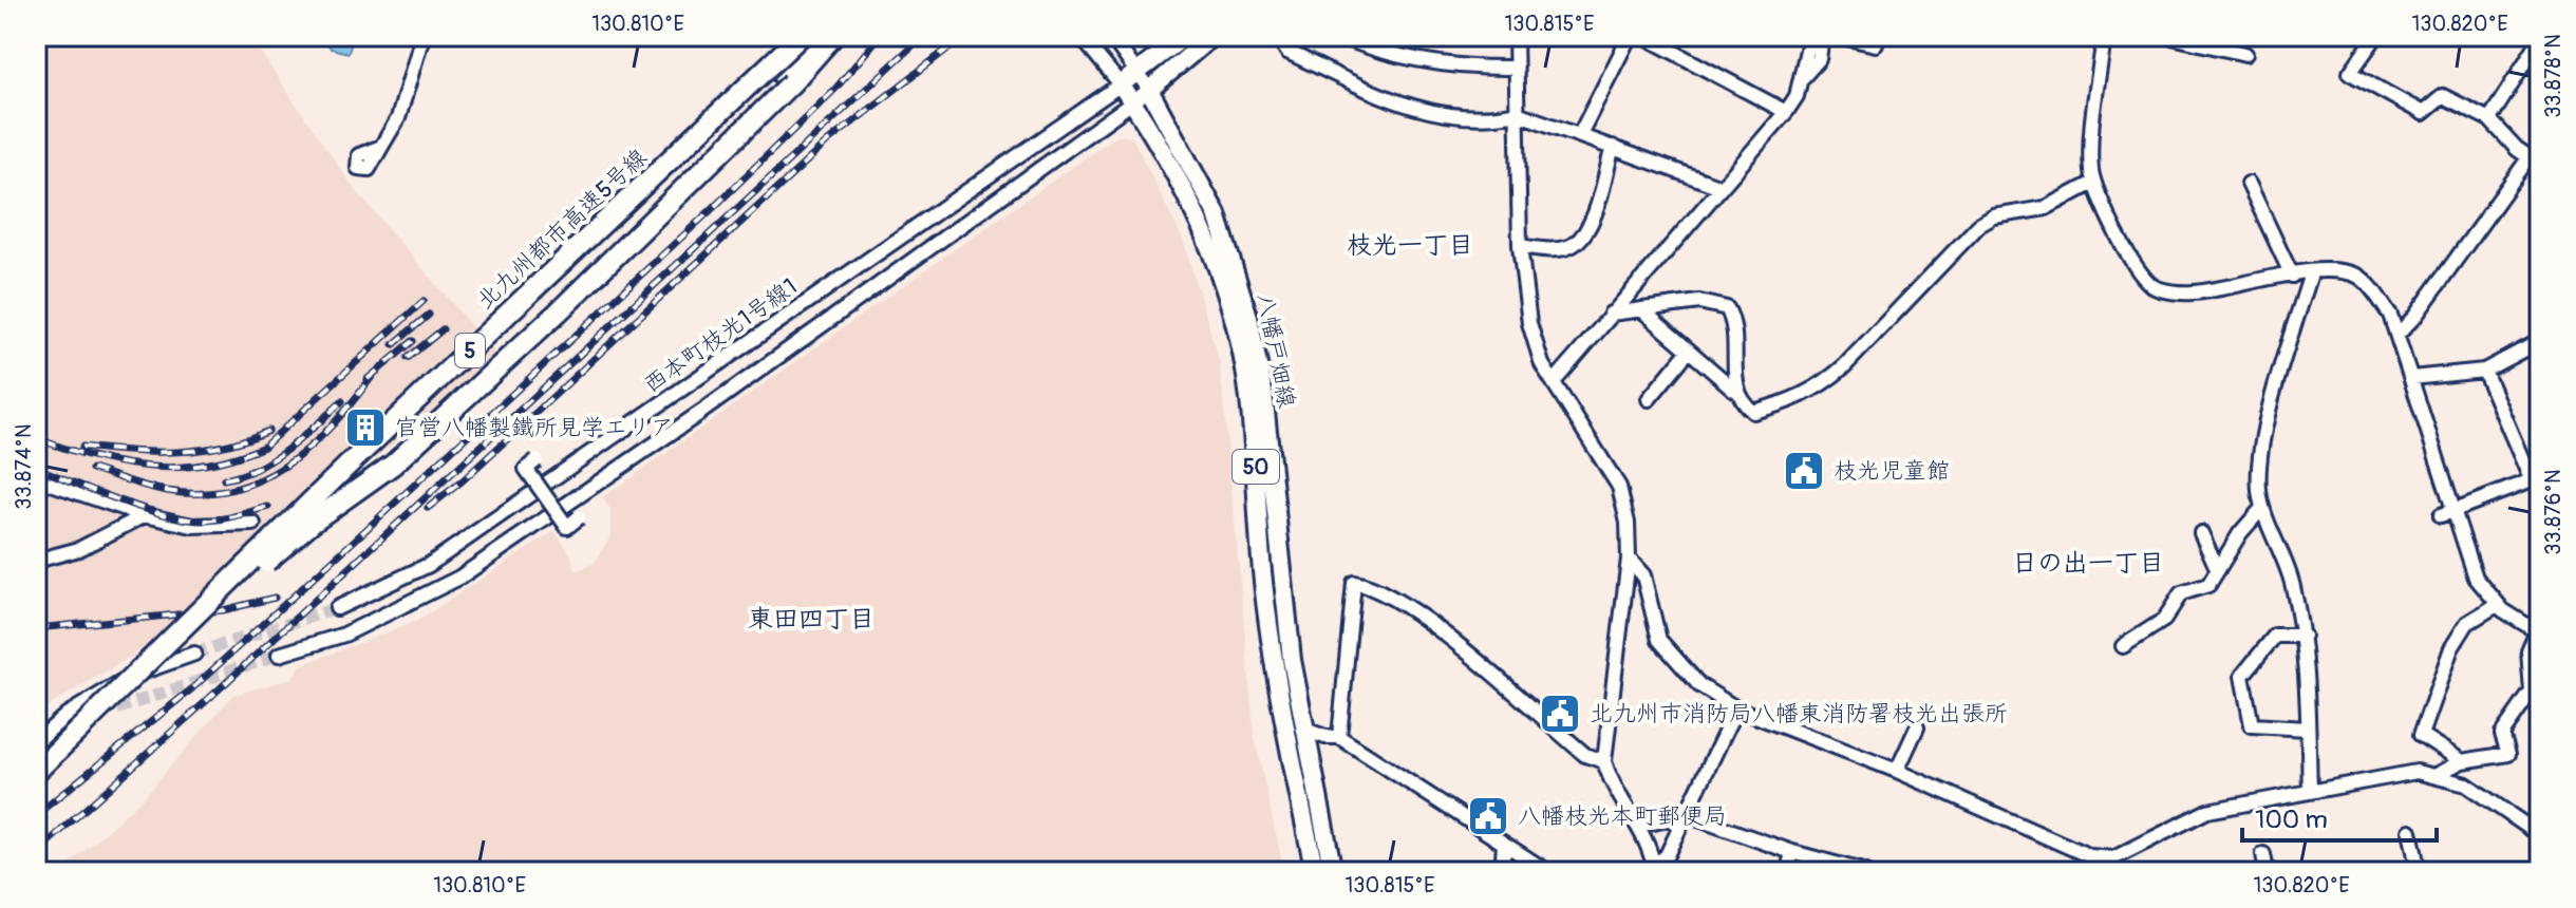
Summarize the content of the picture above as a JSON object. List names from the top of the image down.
{
  "streets": {
    "highway": ["北九州都市高速5号線", "5"],
    "main road": ["八幡戸畑線", "50"],
    "street": ["西本町枝光1号線1"]
  },
  "crossings": [
    ["西本町枝光1号線1", "八幡戸畑線"]
  ],
  "districts": ["枝光一丁目", "日の出一丁目", "東田四丁目"],
  "places": {
    "building": ["官営八幡製鐵所見学エリア"],
    "public building": ["枝光児童館", "北九州市消防局八幡東消防署枝光出張所", "八幡枝光本町郵便局"]
  },
  "scale_bar": "100 m",
  "coordinates": [
    "130.810°E",
    "130.815°E",
    "130.820°E",
    "33.878°N",
    "33.874°N",
    "33.876°N"
  ]
}
